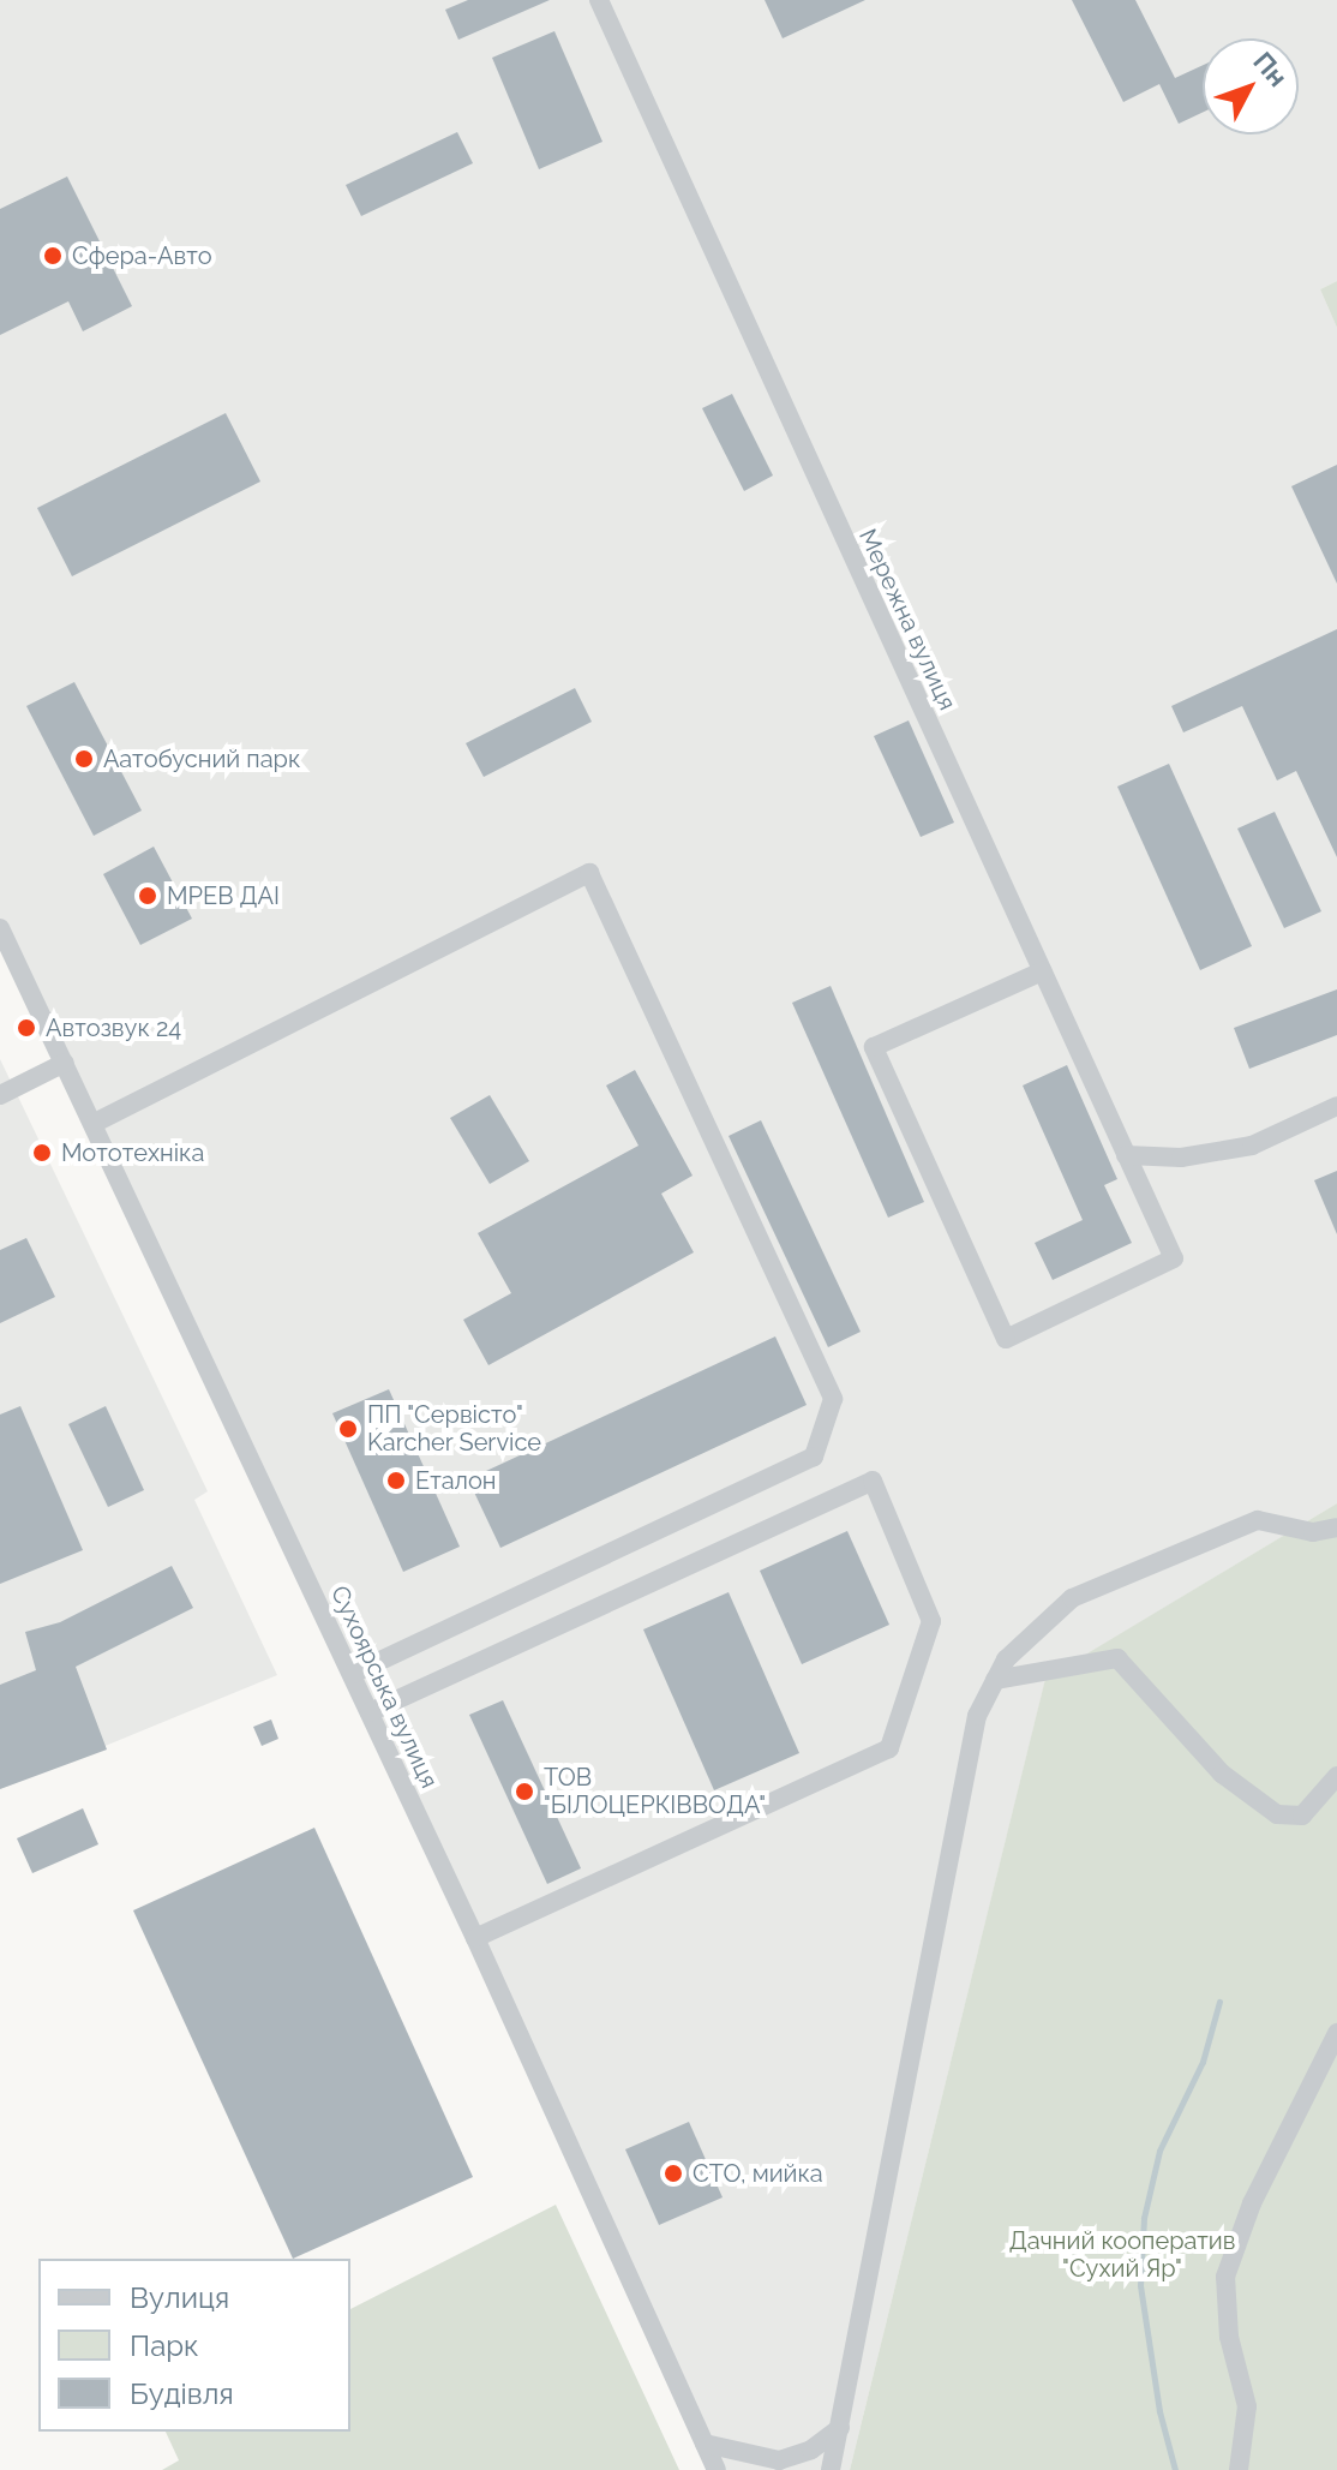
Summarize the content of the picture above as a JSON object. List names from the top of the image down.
{
  "streets": {
    "street": ["Мережна вулиця", "Сухоярська вулиця"]
  },
  "parks": ["Дачний кооператив \"Сухий Яр\""],
  "places": [
    "Сфера-Авто",
    "Аатобусний парк",
    "МРЕВ ДАІ",
    "Автозвук 24",
    "Мототехніка",
    "ПП \"Сервісто\" Karcher Service",
    "Еталон",
    "ТОВ \"БІЛОЦЕРКІВВОДА\"",
    "СТО, мийка"
  ],
  "legend": ["Вулиця", "Парк", "Будівля"],
  "north": "top right"
}
